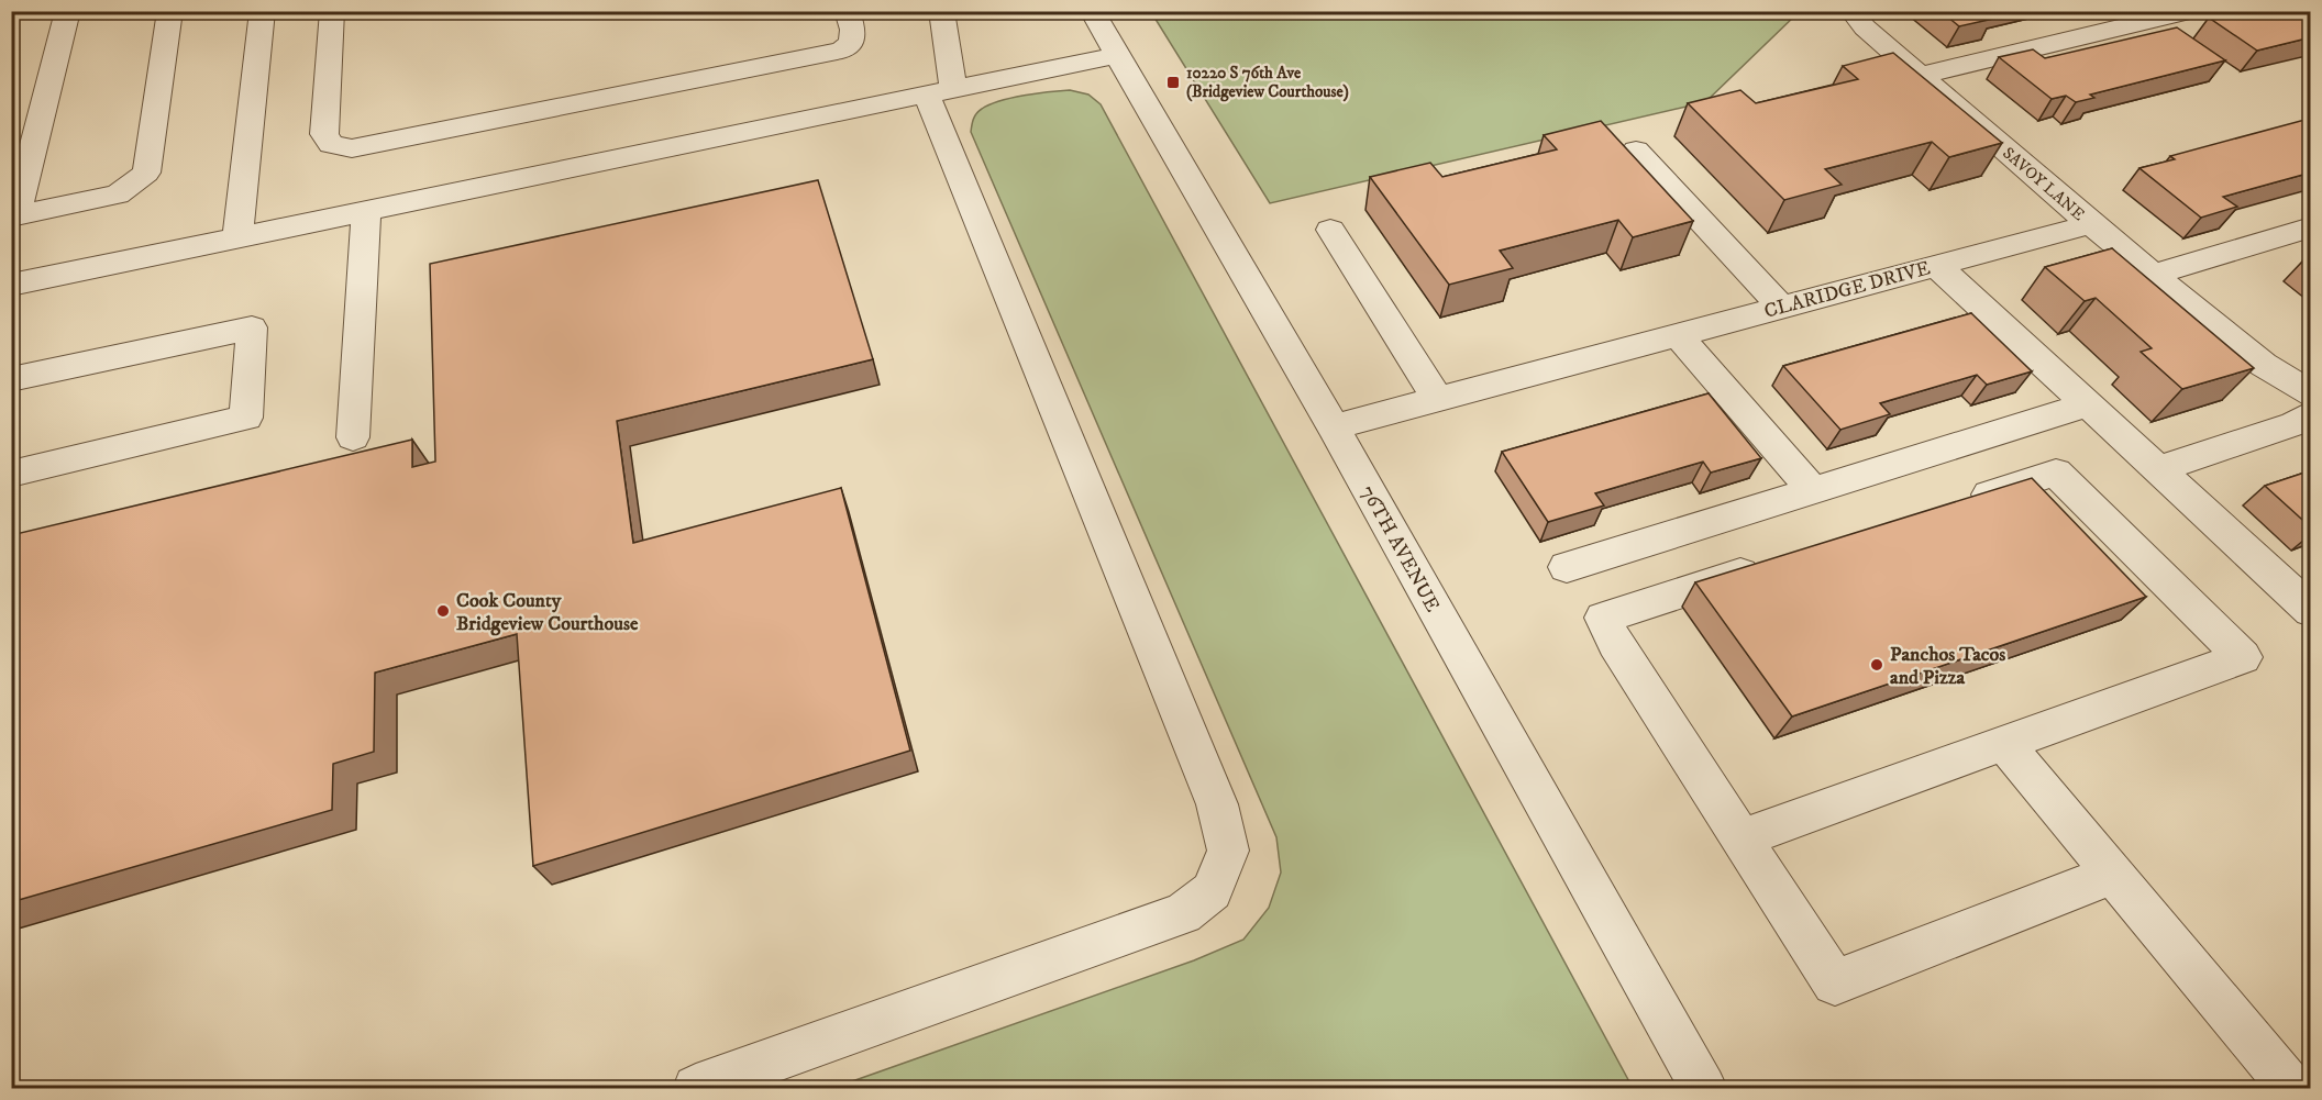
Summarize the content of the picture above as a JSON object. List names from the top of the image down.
{
  "streets": {
    "street": ["SAVOY LANE", "CLARIDGE DRIVE", "76TH AVENUE"]
  },
  "crossings": [
    ["SAVOY LANE", "CLARIDGE DRIVE"],
    ["CLARIDGE DRIVE", "76TH AVENUE"]
  ],
  "places": {
    "transit": ["10220 S 76th Ave (Bridgeview Courthouse)"],
    "other": ["Cook County Bridgeview Courthouse", "Panchos Tacos and Pizza"]
  }
}
